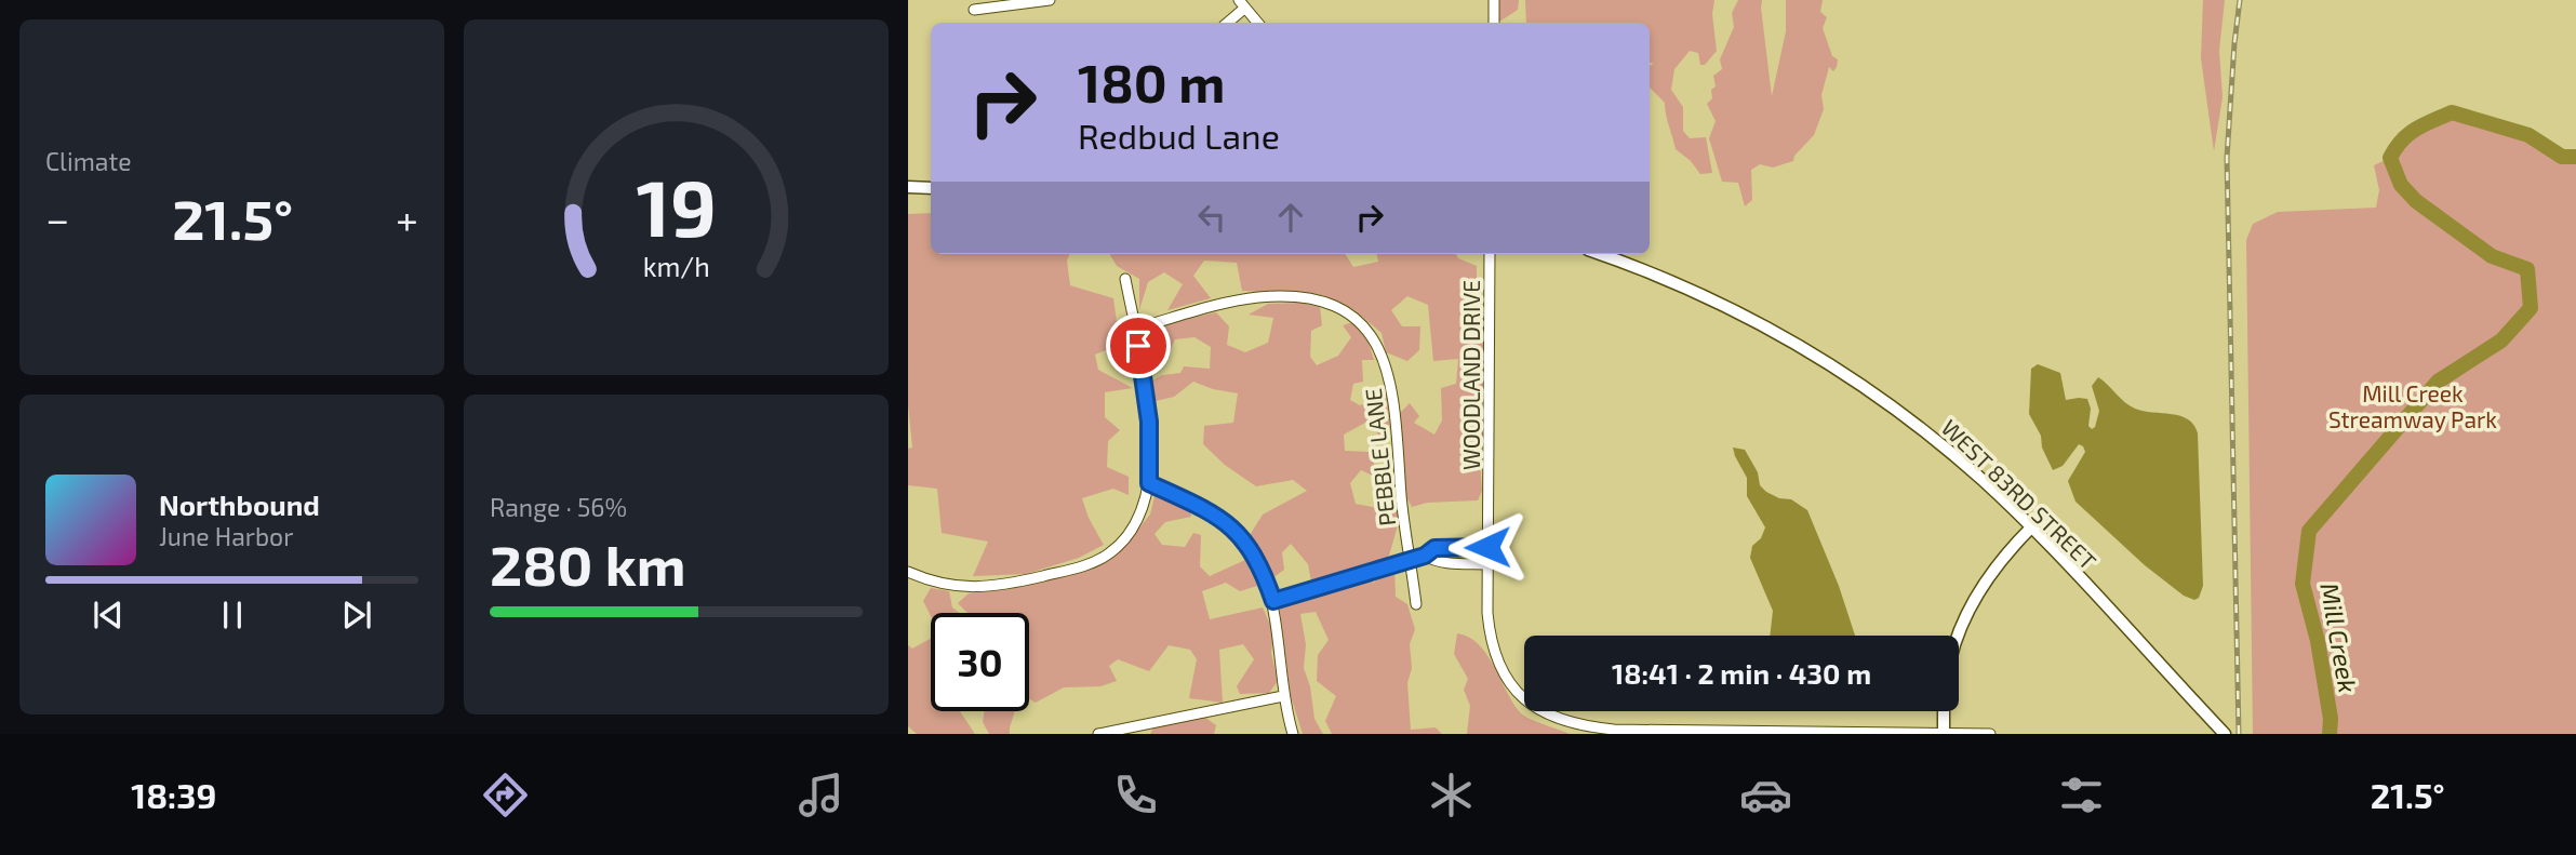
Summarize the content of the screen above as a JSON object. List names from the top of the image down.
{
  "streets": {
    "main road": ["WEST 83RD STREET"],
    "street": ["WOODLAND DRIVE", "PEBBLE LANE"]
  },
  "water": ["Mill Creek"],
  "parks": ["Mill Creek Streamway Park"],
  "page": {
    "tile": [
      "Climate",
      ["Range · 56%", "280 km"]
    ],
    "turn": ["180 m", "Redbud Lane"],
    "heat": ["−", "21.5°", "+"],
    "song": ["Northbound", "June Harbor"],
    "limit": "30",
    "trip": "18:41 · 2 min · 430 m",
    "tabs": ["18:39", "21.5°"],
    "gauge": ["19", "km/h"]
  }
}
